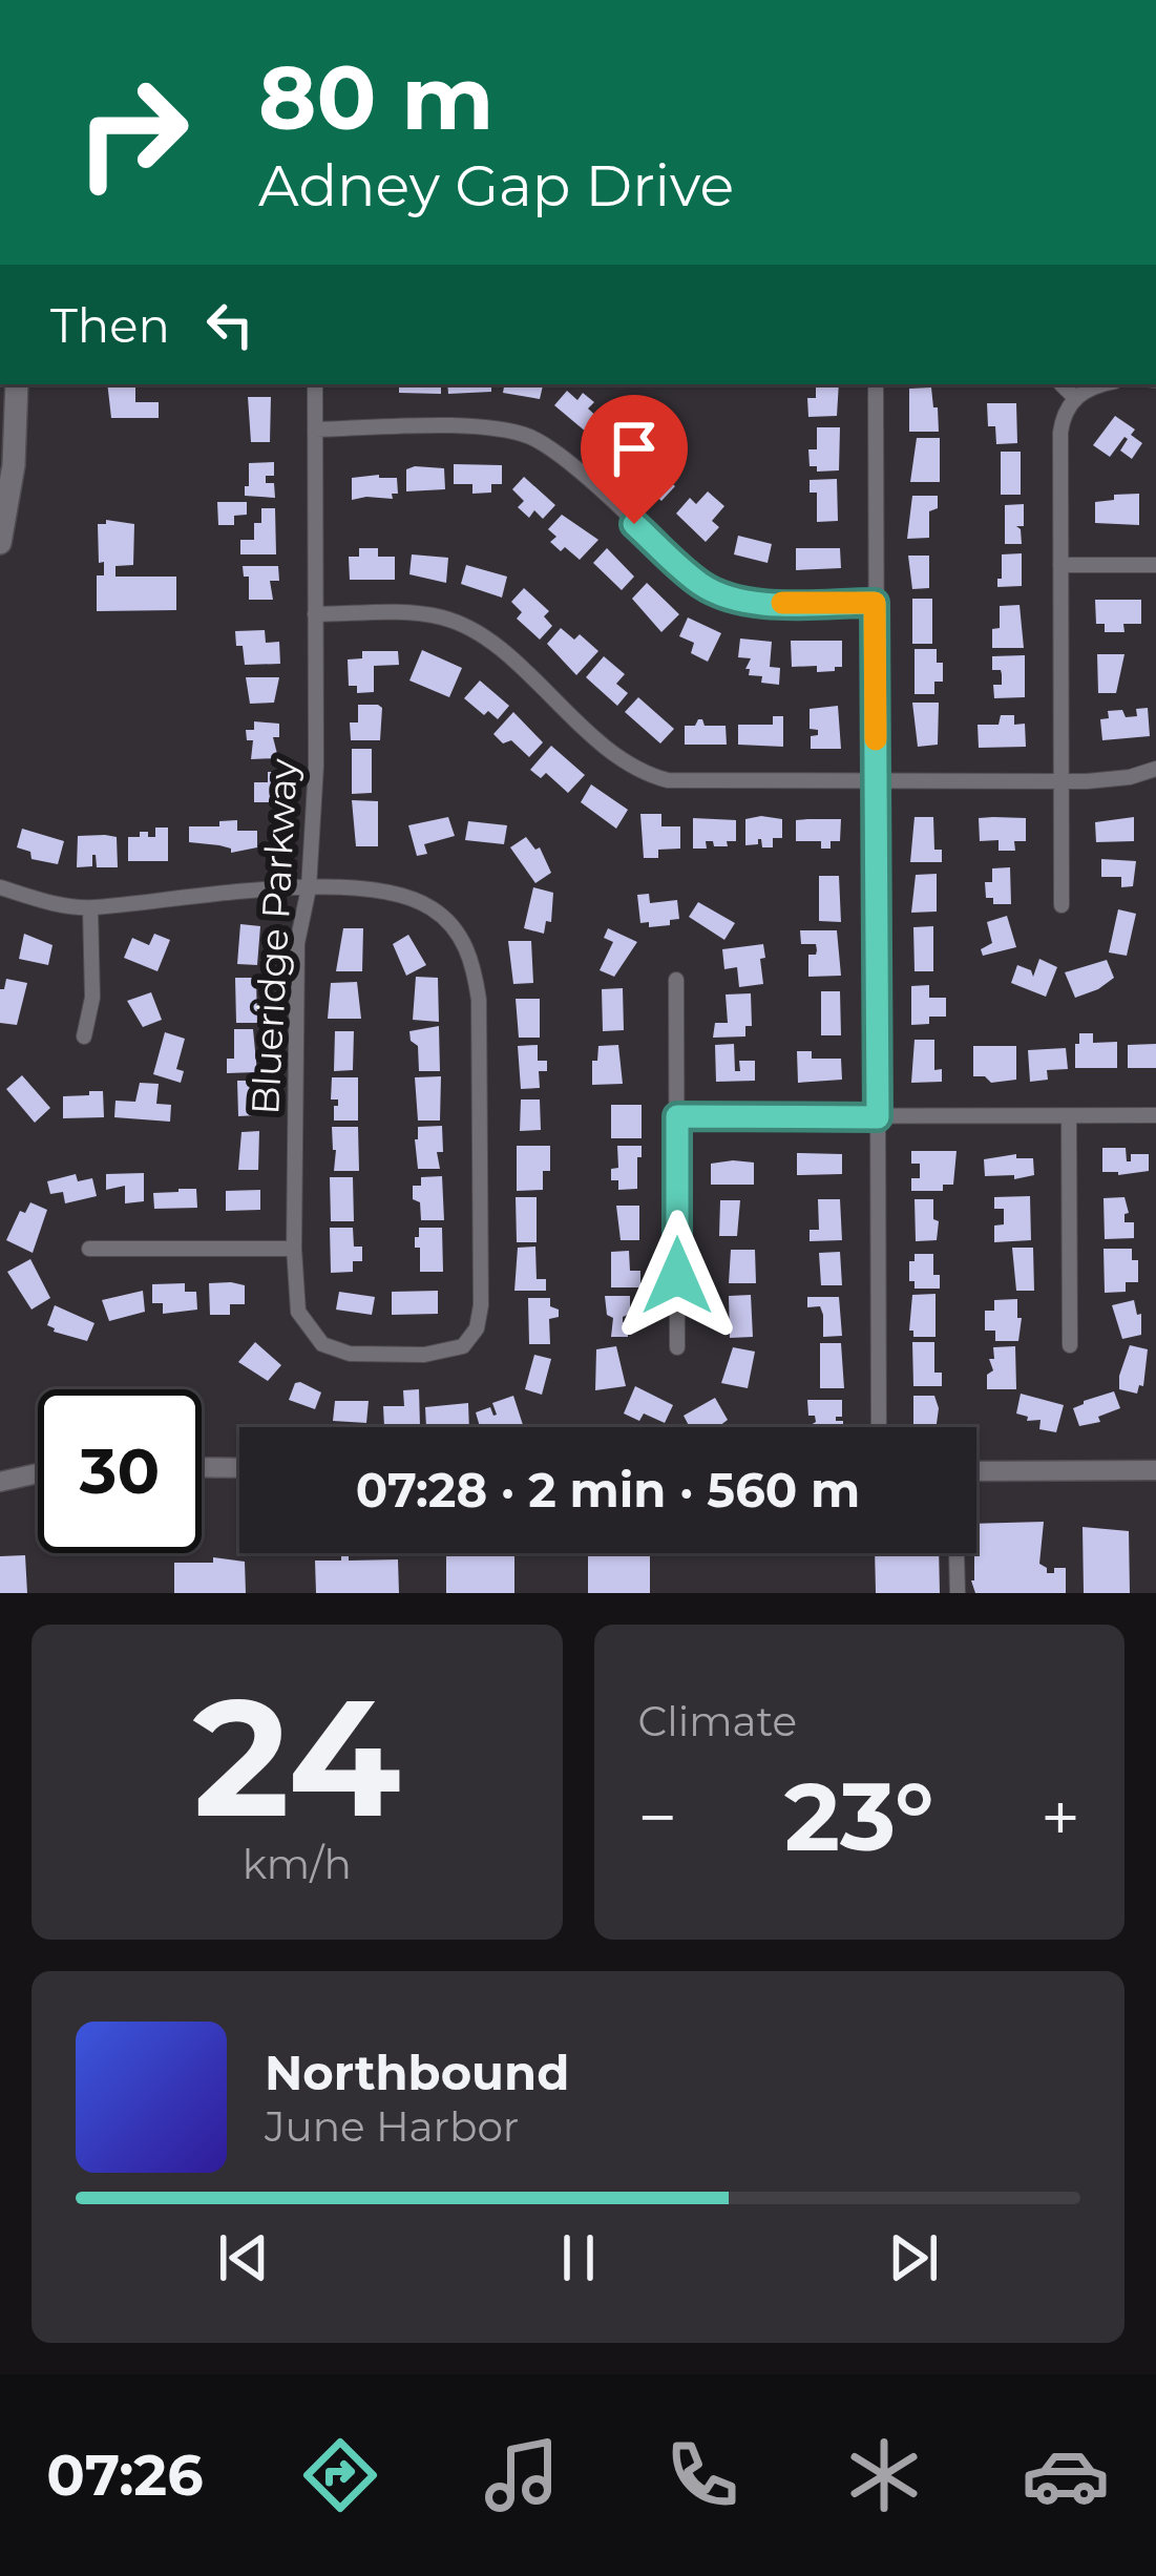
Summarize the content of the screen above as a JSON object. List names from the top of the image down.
{
  "streets": {
    "street": ["Blueridge Parkway"]
  },
  "page": {
    "turn": ["80 m", "Adney Gap Drive"],
    "then": "Then",
    "limit": "30",
    "trip": "07:28 · 2 min · 560 m",
    "tile": [
      ["24", "km/h"],
      "Climate"
    ],
    "heat": ["−", "23°", "+"],
    "song": ["Northbound", "June Harbor"],
    "tabs": "07:26"
  }
}
